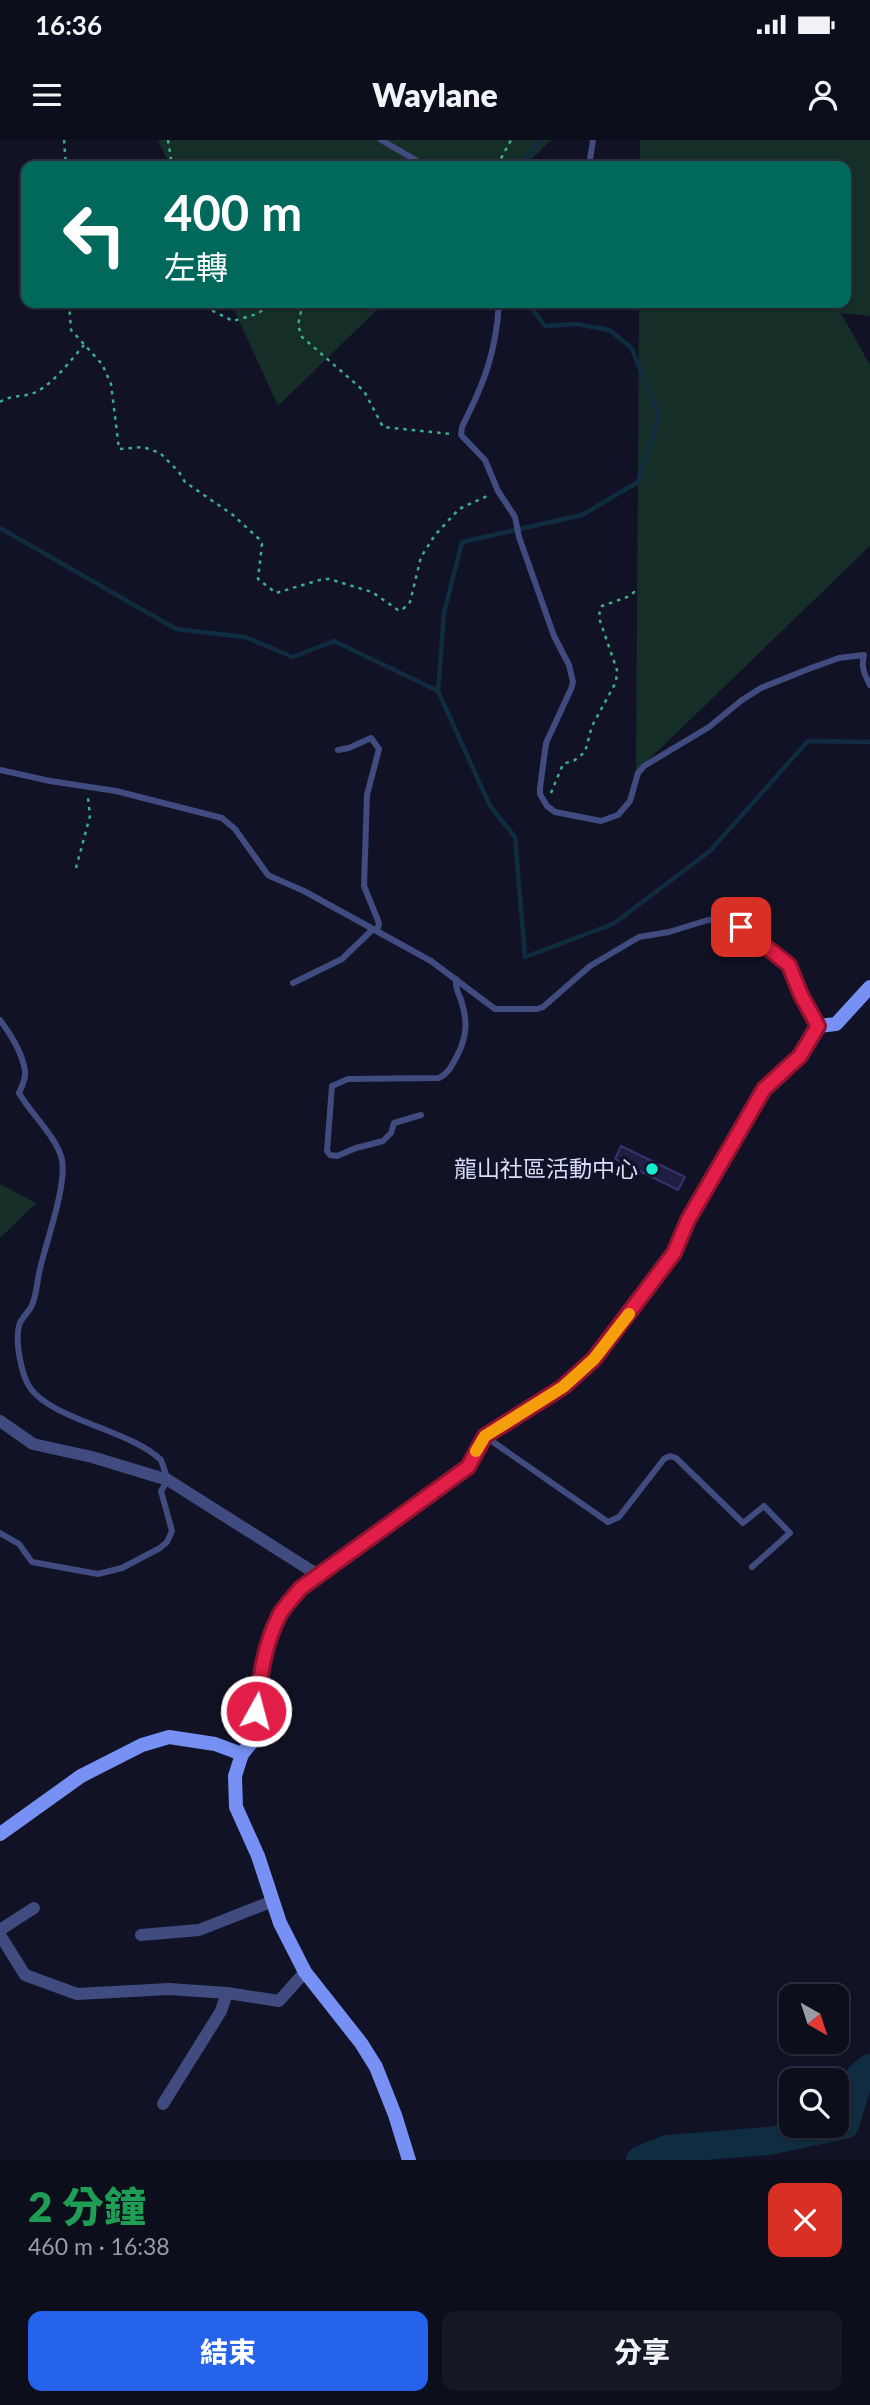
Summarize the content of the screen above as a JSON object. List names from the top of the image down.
{
  "places": ["龍山社區活動中心"],
  "north": "bottom right",
  "page": {
    "status": "16:36",
    "header": "Waylane",
    "turn": ["400 m", "左轉"],
    "heading": ["2 分鐘", "460 m · 16:38"],
    "buttons": ["結束", "分享"]
  }
}
